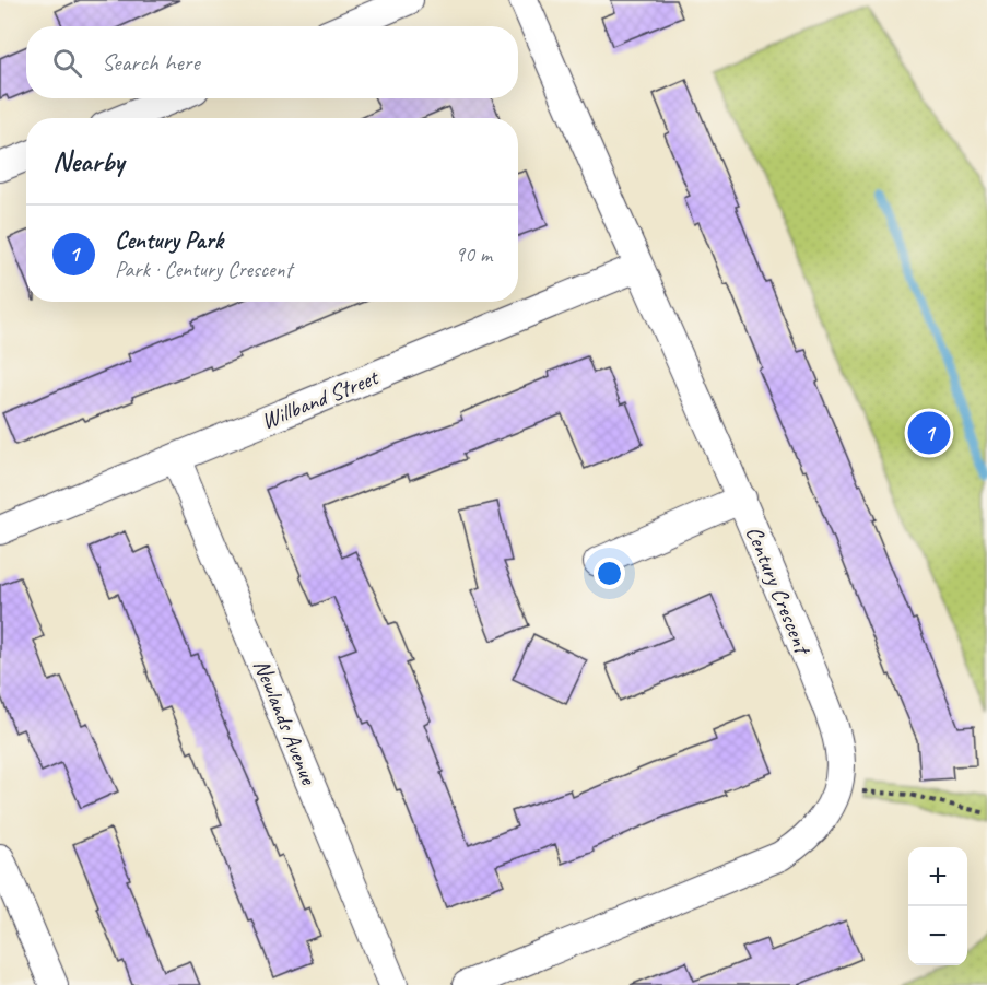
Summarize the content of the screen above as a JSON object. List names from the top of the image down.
{
  "streets": {
    "street": ["Willband Street", "Century Crescent", "Newlands Avenue"]
  },
  "crossings": [
    ["Willband Street", "Century Crescent"],
    ["Willband Street", "Newlands Avenue"]
  ],
  "page": {
    "search": "Search here",
    "heading": "Nearby",
    "list": [
      {
        "mark": "1",
        "name": "Century Park",
        "note": "Park · Century Crescent",
        "value": "90 m"
      }
    ],
    "pins": "1",
    "map_buttons": ["+", "−"]
  }
}
